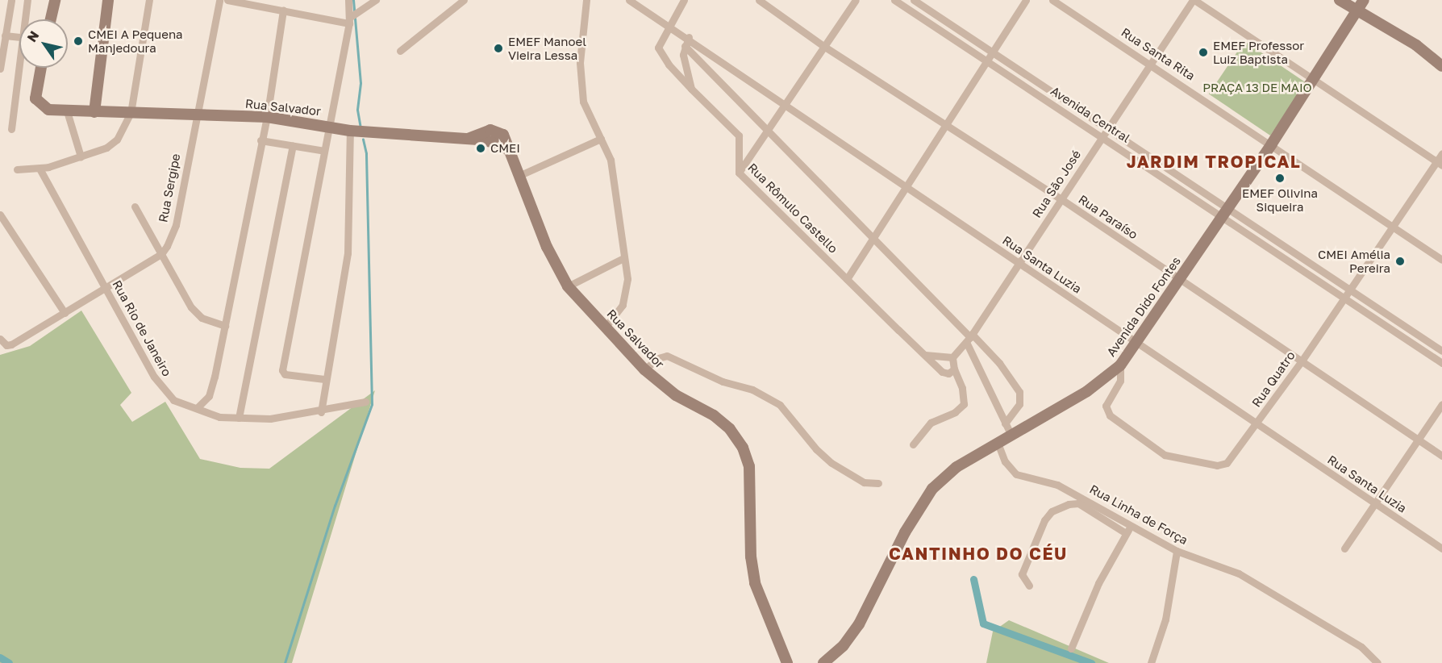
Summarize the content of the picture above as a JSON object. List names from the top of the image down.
{
  "streets": {
    "street": [
      "Rua Santa Rita",
      "Rua Salvador",
      "Avenida Central",
      "Rua São José",
      "Rua Sergipe",
      "Rua Rômulo Castello",
      "Rua Paraíso",
      "Rua Santa Luzia",
      "Avenida Dido Fontes",
      "Rua Rio de Janeiro",
      "Rua Quatro",
      "Rua Linha de Força"
    ]
  },
  "crossings": [
    ["Rua Santa Rita", "Rua São José"],
    ["Rua Santa Rita", "Avenida Dido Fontes"],
    ["Rua Santa Rita", "Rua Quatro"],
    ["Rua Salvador", "Rua Sergipe"],
    ["Avenida Central", "Rua São José"],
    ["Avenida Central", "Avenida Dido Fontes"],
    ["Avenida Central", "Rua Quatro"],
    ["Rua São José", "Rua Paraíso"],
    ["Rua São José", "Rua Santa Luzia"],
    ["Rua Rômulo Castello", "Rua Santa Luzia"],
    ["Rua Paraíso", "Avenida Dido Fontes"],
    ["Rua Paraíso", "Rua Quatro"],
    ["Rua Santa Luzia", "Avenida Dido Fontes"],
    ["Rua Santa Luzia", "Rua Quatro"],
    ["Avenida Dido Fontes", "Rua Quatro"],
    ["Avenida Dido Fontes", "Rua Linha de Força"]
  ],
  "districts": ["JARDIM TROPICAL", "CANTINHO DO CÉU"],
  "parks": ["PRAÇA 13 DE MAIO"],
  "places": [
    "CMEI A Pequena Manjedoura",
    "EMEF Manoel Vieira Lessa",
    "EMEF Professor Luiz Baptista",
    "CMEI",
    "EMEF Olivina Siqueira",
    "CMEI Amélia Pereira"
  ],
  "north": "top left"
}
